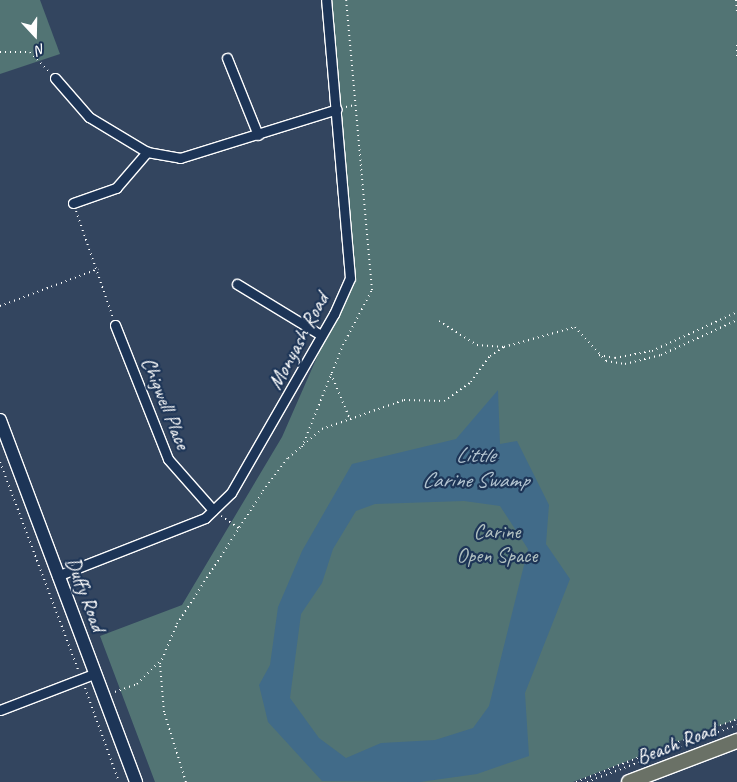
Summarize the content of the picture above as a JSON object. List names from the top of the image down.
{
  "streets": {
    "main road": ["Duffy Road", "Beach Road"],
    "street": ["Monyash Road", "Chigwell Place"]
  },
  "crossings": [
    ["Monyash Road", "Chigwell Place"],
    ["Monyash Road", "Duffy Road"]
  ],
  "water": ["Little Carine Swamp"],
  "parks": ["Carine Open Space"],
  "north": "bottom"
}
